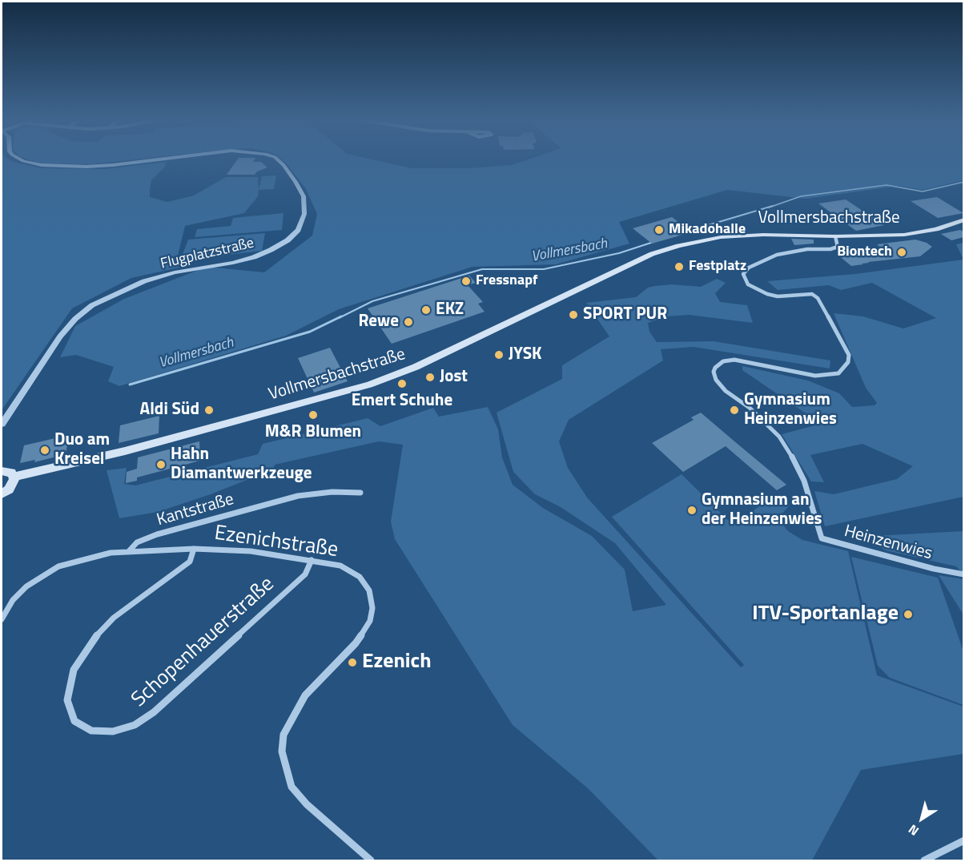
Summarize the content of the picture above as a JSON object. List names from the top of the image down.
{
  "streets": {
    "main road": ["Vollmersbachstraße"],
    "street": [
      "Flugplatzstraße",
      "Kantstraße",
      "Ezenichstraße",
      "Heinzenwies",
      "Schopenhauerstraße"
    ]
  },
  "crossings": [
    ["Vollmersbachstraße", "Heinzenwies"],
    ["Kantstraße", "Ezenichstraße"],
    ["Ezenichstraße", "Schopenhauerstraße"]
  ],
  "water": ["Vollmersbach"],
  "places": [
    "Mikadohalle",
    "Biontech",
    "Festplatz",
    "Fressnapf",
    "EKZ",
    "SPORT PUR",
    "Rewe",
    "JYSK",
    "Jost",
    "Emert Schuhe",
    "Aldi Süd",
    "Gymnasium Heinzenwies",
    "M&R Blumen",
    "Duo am Kreisel",
    "Hahn Diamantwerkzeuge",
    "Gymnasium an der Heinzenwies",
    "ITV-Sportanlage",
    "Ezenich"
  ],
  "north": "bottom left"
}
